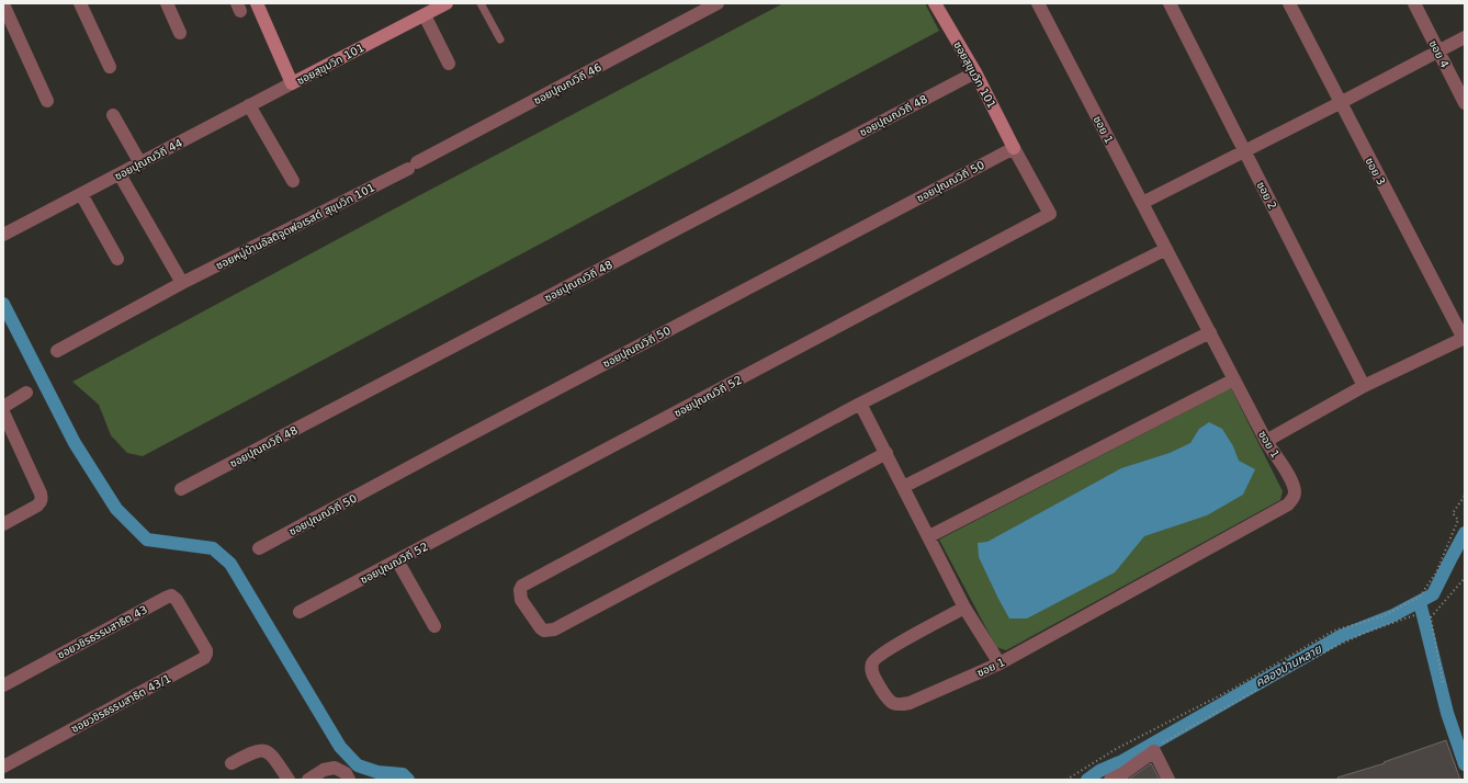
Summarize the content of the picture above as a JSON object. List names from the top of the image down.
{
  "streets": {
    "street": [
      "ซอย 4",
      "ซอยสุขุมวิท 101",
      "ซอยปุณณวิถี 46",
      "ซอยปุณณวิถี 48",
      "ซอย 1",
      "ซอยปุณณวิถี 44",
      "ซอย 3",
      "ซอยปุณณวิถี 50",
      "ซอย 2",
      "ซอยหมู่บ้านอัลติจูดฟอเรสต์ สุขุมวิท 101",
      "ซอยปุณณวิถี 52",
      "ซอยวชิรธรรมสาธิต 43",
      "ซอยวชิรธรรมสาธิต 43/1"
    ]
  },
  "crossings": [
    ["ซอยสุขุมวิท 101", "ซอยปุณณวิถี 48"],
    ["ซอยสุขุมวิท 101", "ซอยปุณณวิถี 44"],
    ["ซอยสุขุมวิท 101", "ซอยปุณณวิถี 50"],
    ["ซอยสุขุมวิท 101", "ซอยปุณณวิถี 52"],
    ["ซอยปุณณวิถี 46", "ซอยหมู่บ้านอัลติจูดฟอเรสต์ สุขุมวิท 101"],
    ["ซอยปุณณวิถี 50", "ซอยปุณณวิถี 52"],
    ["ซอยวชิรธรรมสาธิต 43", "ซอยวชิรธรรมสาธิต 43/1"]
  ],
  "water": ["คลองบ้านหลาย"]
}
